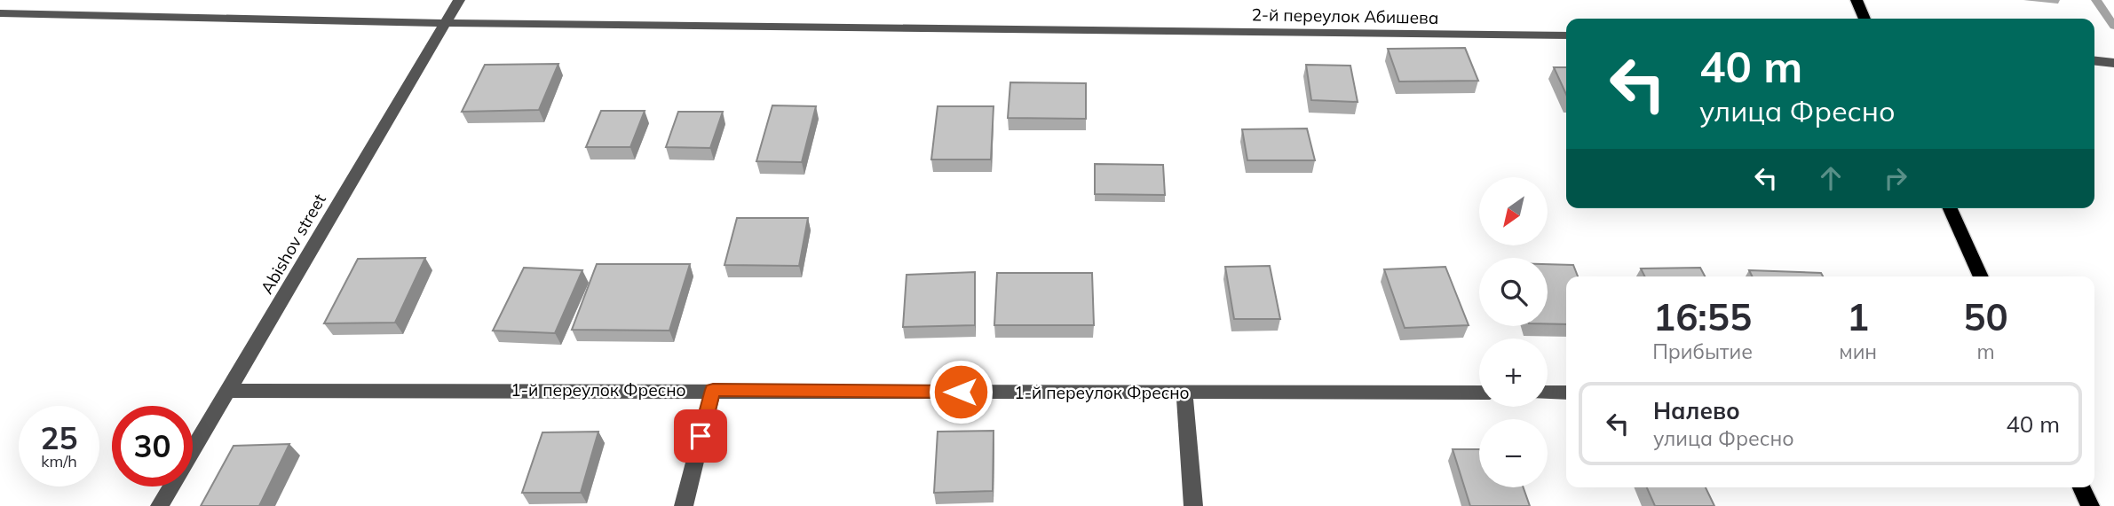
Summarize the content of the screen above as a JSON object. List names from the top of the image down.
{
  "streets": {
    "street": ["2-й переулок Абишева", "Abishov street", "1-й переулок Фресно"]
  },
  "crossings": [
    ["2-й переулок Абишева", "Abishov street"],
    ["Abishov street", "1-й переулок Фресно"]
  ],
  "north": "bottom left",
  "page": {
    "turn": ["40 m", "улица Фресно"],
    "map_buttons": ["+", "−"],
    "eta": [
      "16:55",
      "Прибытие",
      "1",
      "мин",
      "50",
      "m"
    ],
    "list": [
      {
        "name": "Налево",
        "note": "улица Фресно",
        "value": "40 m"
      }
    ],
    "speed": "25 km/h",
    "limit": "30"
  }
}
